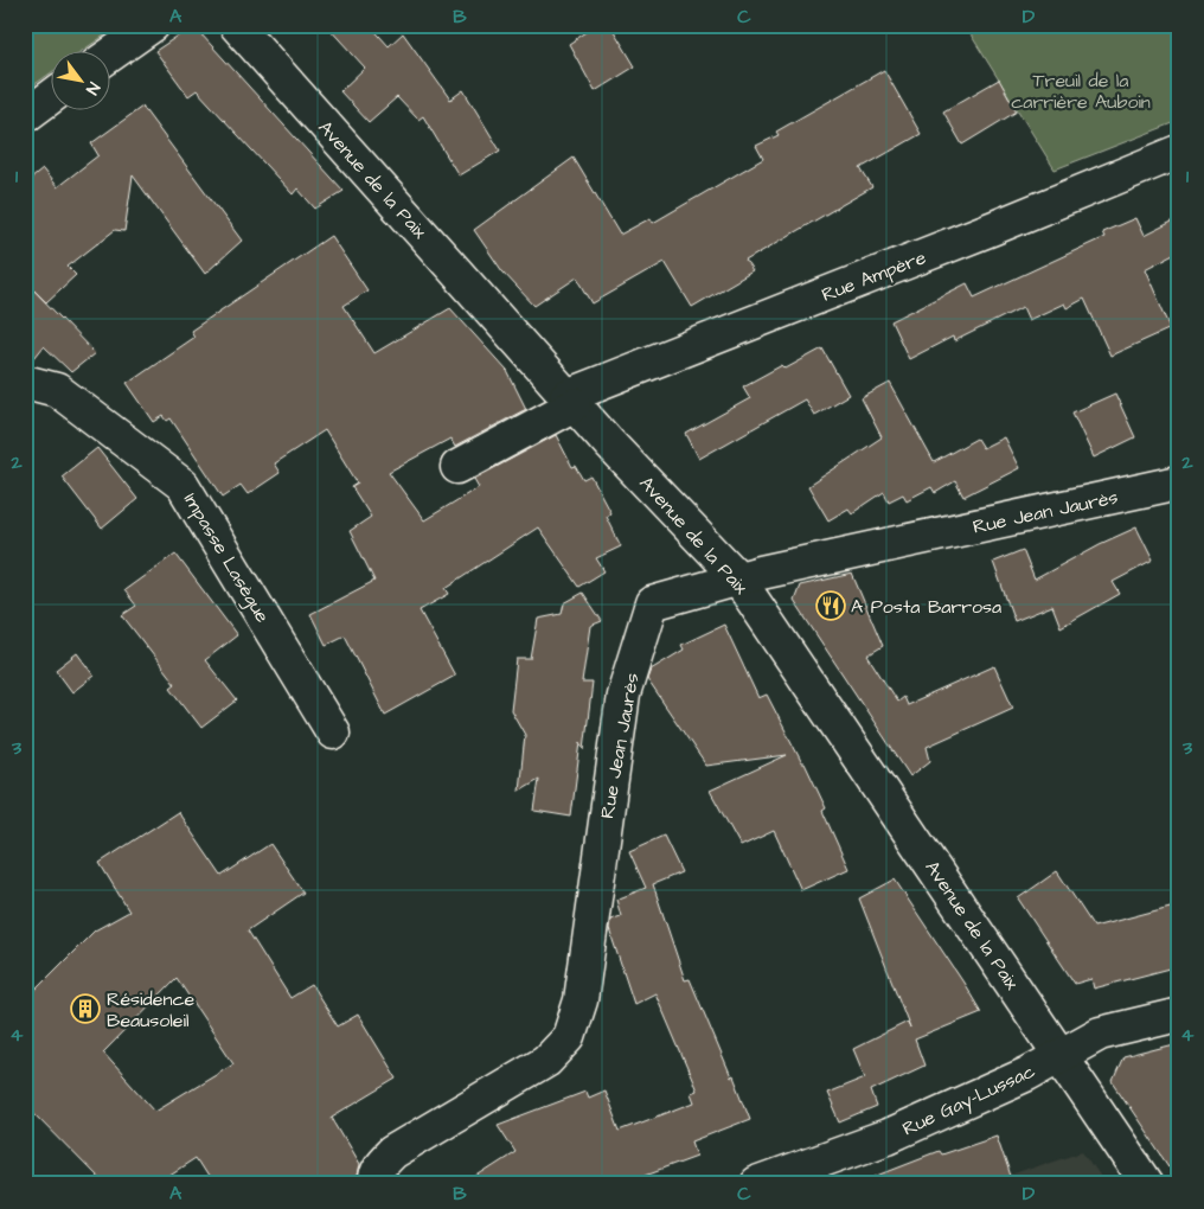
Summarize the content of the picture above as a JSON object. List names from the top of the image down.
{
  "streets": {
    "street": [
      "Avenue de la Paix",
      "Rue Ampère",
      "Rue Jean Jaurès",
      "Impasse Lasègue",
      "Rue Gay-Lussac"
    ]
  },
  "crossings": [
    ["Avenue de la Paix", "Rue Ampère"],
    ["Avenue de la Paix", "Rue Jean Jaurès"],
    ["Avenue de la Paix", "Rue Gay-Lussac"]
  ],
  "parks": ["Treuil de la carrière Auboin"],
  "places": {
    "restaurant": ["A Posta Barrosa"],
    "building": ["Résidence Beausoleil"]
  },
  "north": "bottom right",
  "grid": {
    "columns": [
      "A",
      "B",
      "C",
      "D"
    ],
    "rows": [
      "1",
      "2",
      "3",
      "4"
    ]
  }
}
